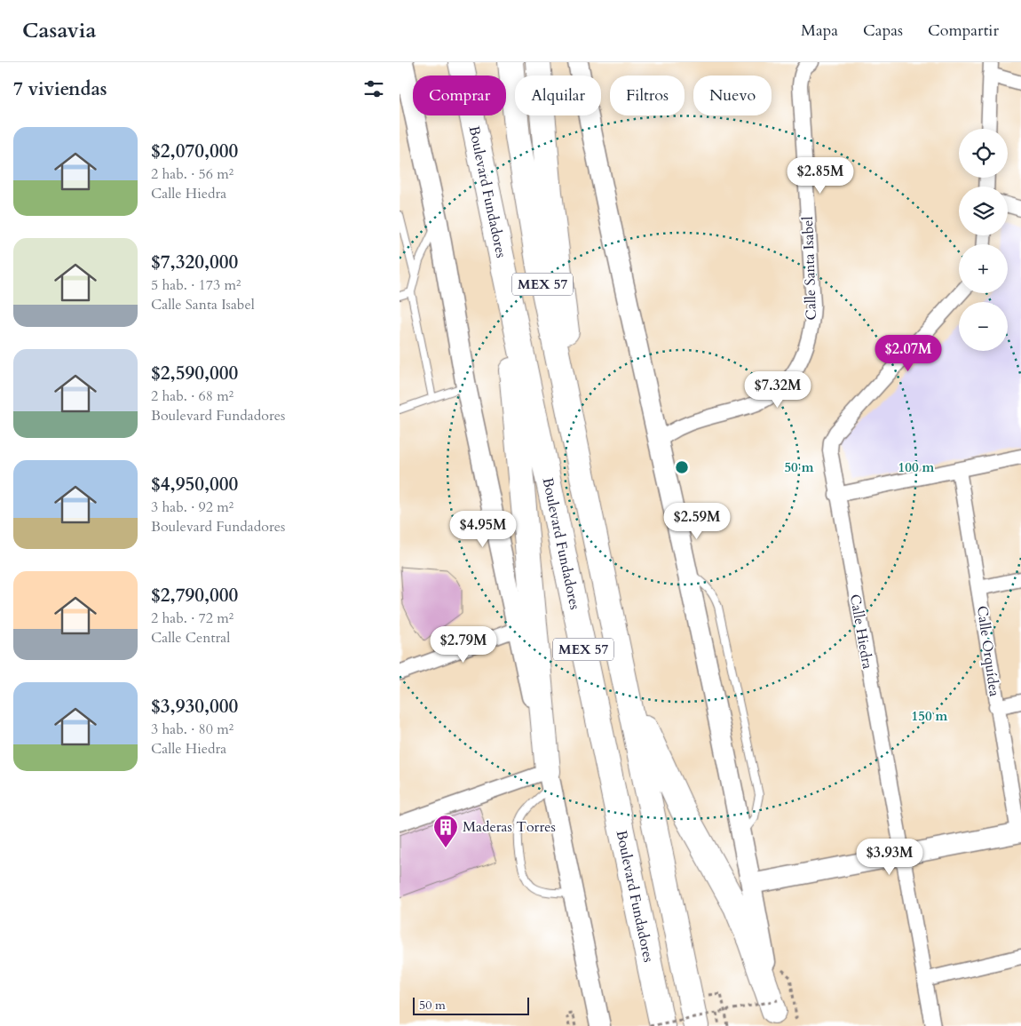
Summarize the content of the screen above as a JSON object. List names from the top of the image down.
{
  "streets": {
    "highway": ["Boulevard Fundadores", "MEX 57"],
    "street": ["Calle Santa Isabel", "Calle Hiedra", "Calle Orquídea"]
  },
  "places": {
    "building": ["Maderas Torres"]
  },
  "scale_bar": "50 m",
  "page": {
    "header": "Casavia",
    "nav": ["Mapa", "Capas", "Compartir"],
    "heading": "7 viviendas",
    "chip": [
      "Comprar",
      "Alquilar",
      "Filtros",
      "Nuevo"
    ],
    "list": [
      {
        "name": "$2,070,000",
        "note": "2 hab. · 56 m² · Calle Hiedra"
      },
      {
        "name": "$7,320,000",
        "note": "5 hab. · 173 m² · Calle Santa Isabel"
      },
      {
        "name": "$2,590,000",
        "note": "2 hab. · 68 m² · Boulevard Fundadores"
      },
      {
        "name": "$4,950,000",
        "note": "3 hab. · 92 m² · Boulevard Fundadores"
      },
      {
        "name": "$2,790,000",
        "note": "2 hab. · 72 m² · Calle Central"
      },
      {
        "name": "$3,930,000",
        "note": "3 hab. · 80 m² · Calle Hiedra"
      }
    ],
    "map_buttons": ["+", "−"],
    "price": [
      "$2.85M",
      "$2.07M",
      "$7.32M",
      "$2.59M",
      "$4.95M",
      "$2.79M",
      "$3.93M"
    ],
    "scale": "50 m"
  },
  "rings": ["50 m", "100 m", "150 m"]
}
